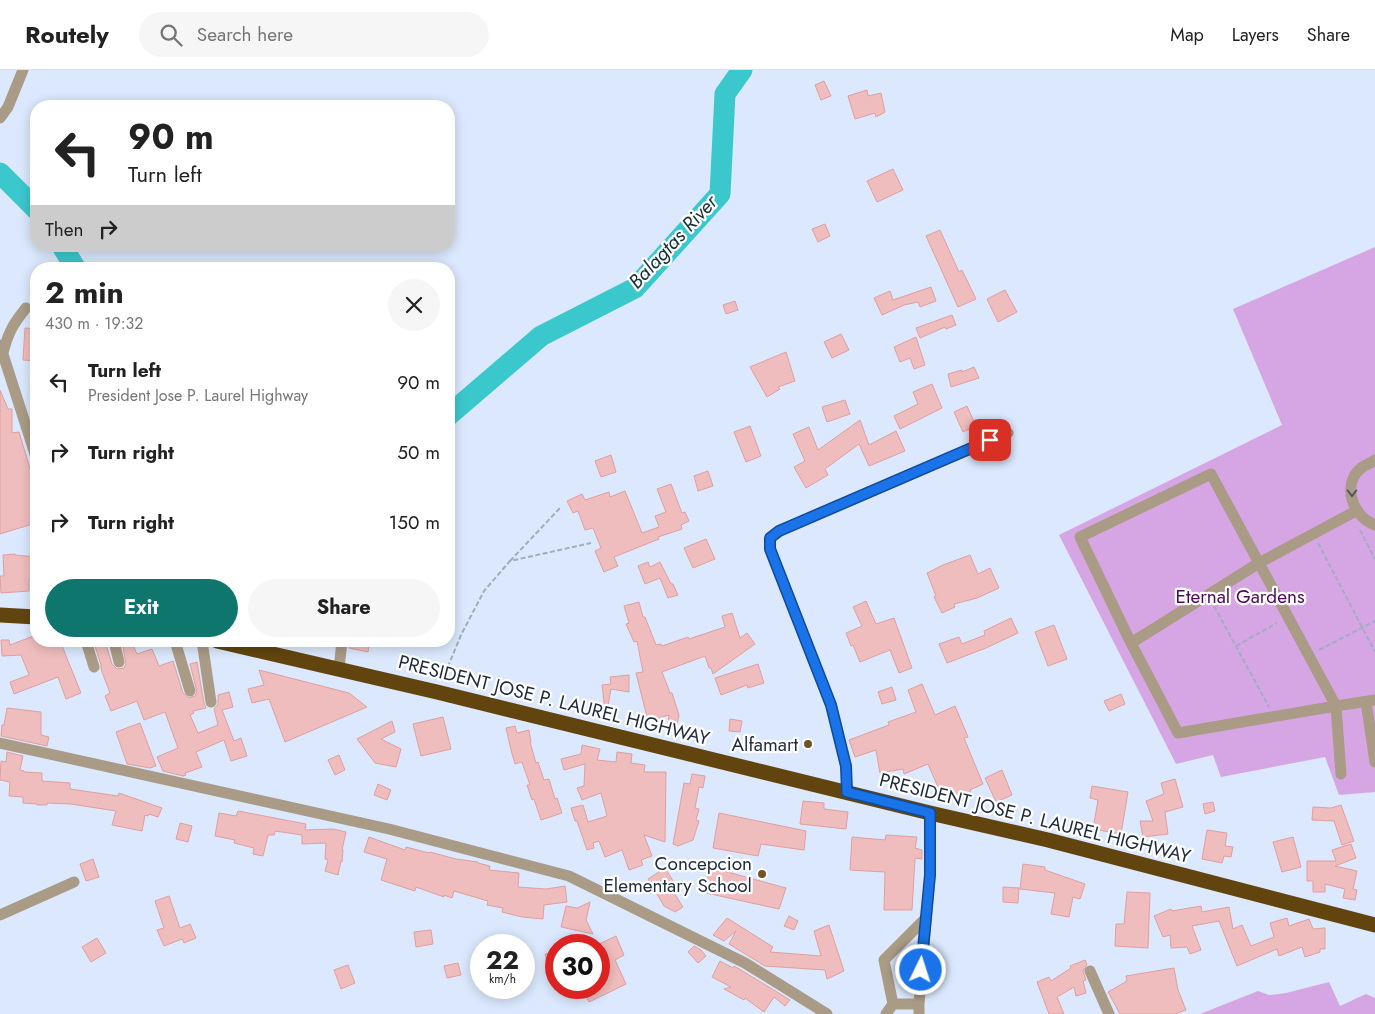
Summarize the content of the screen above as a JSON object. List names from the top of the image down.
{
  "streets": {
    "highway": ["PRESIDENT JOSE P. LAUREL HIGHWAY"]
  },
  "water": ["Balagtas River"],
  "parks": ["Eternal Gardens"],
  "places": ["Alfamart", "Concepcion Elementary School"],
  "page": {
    "header": "Routely",
    "search": "Search here",
    "nav": ["Map", "Layers", "Share"],
    "turn": ["90 m", "Turn left"],
    "then": "Then",
    "heading": ["2 min", "430 m · 19:32"],
    "list": [
      {
        "name": "Turn left",
        "note": "President Jose P. Laurel Highway",
        "value": "90 m"
      },
      {
        "name": "Turn right",
        "value": "50 m"
      },
      {
        "name": "Turn right",
        "value": "150 m"
      }
    ],
    "buttons": ["Exit", "Share"],
    "speed": "22 km/h",
    "limit": "30"
  }
}
